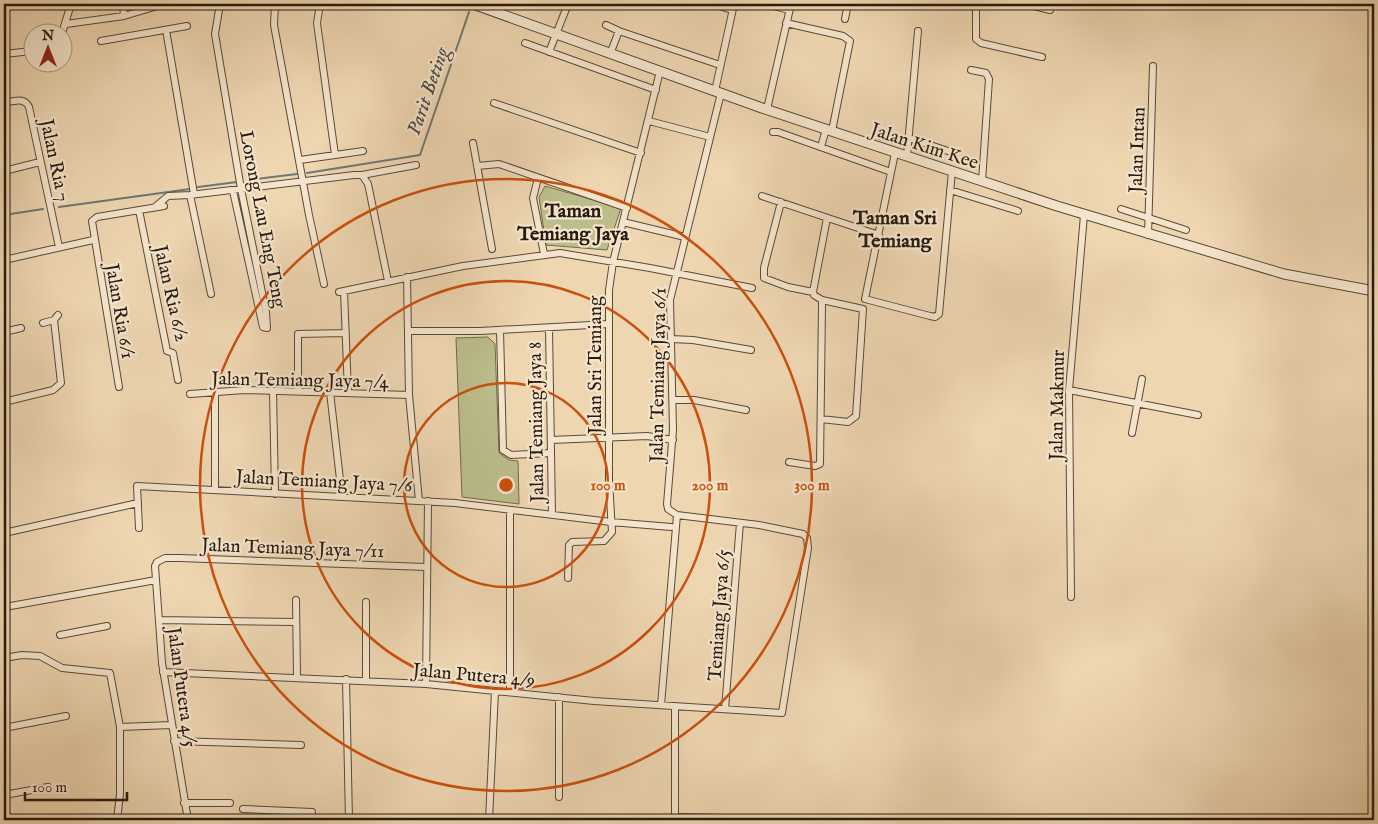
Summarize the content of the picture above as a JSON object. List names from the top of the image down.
{
  "streets": {
    "street": [
      "Jalan Kim Kee",
      "Jalan Intan",
      "Jalan Ria 7",
      "Lorong Lau Eng Teng",
      "Jalan Ria 6/2",
      "Jalan Ria 6/1",
      "Jalan Sri Temiang",
      "Jalan Temiang Jaya 6/1",
      "Jalan Temiang Jaya 7/4",
      "Jalan Makmur",
      "Jalan Temiang Jaya 8",
      "Jalan Temiang Jaya 7/6",
      "Jalan Temiang Jaya 7/11",
      "Temiang Jaya 6/5",
      "Jalan Putera 4/9",
      "Jalan Putera 4/5"
    ]
  },
  "crossings": [
    ["Jalan Kim Kee", "Jalan Intan"],
    ["Jalan Kim Kee", "Jalan Sri Temiang"],
    ["Jalan Kim Kee", "Jalan Temiang Jaya 6/1"],
    ["Jalan Kim Kee", "Jalan Makmur"],
    ["Jalan Ria 7", "Jalan Ria 6/1"],
    ["Jalan Ria 6/2", "Jalan Ria 6/1"],
    ["Jalan Sri Temiang", "Jalan Temiang Jaya 7/6"],
    ["Jalan Temiang Jaya 6/1", "Jalan Putera 4/9"],
    ["Jalan Temiang Jaya 8", "Jalan Temiang Jaya 7/6"],
    ["Jalan Temiang Jaya 7/11", "Jalan Putera 4/5"],
    ["Temiang Jaya 6/5", "Jalan Putera 4/9"],
    ["Jalan Putera 4/9", "Jalan Putera 4/5"]
  ],
  "districts": ["Taman Temiang Jaya", "Taman Sri Temiang"],
  "water": ["Parit Beting"],
  "scale_bar": "100 m",
  "north": "top",
  "rings": ["100 m", "200 m", "300 m"]
}
